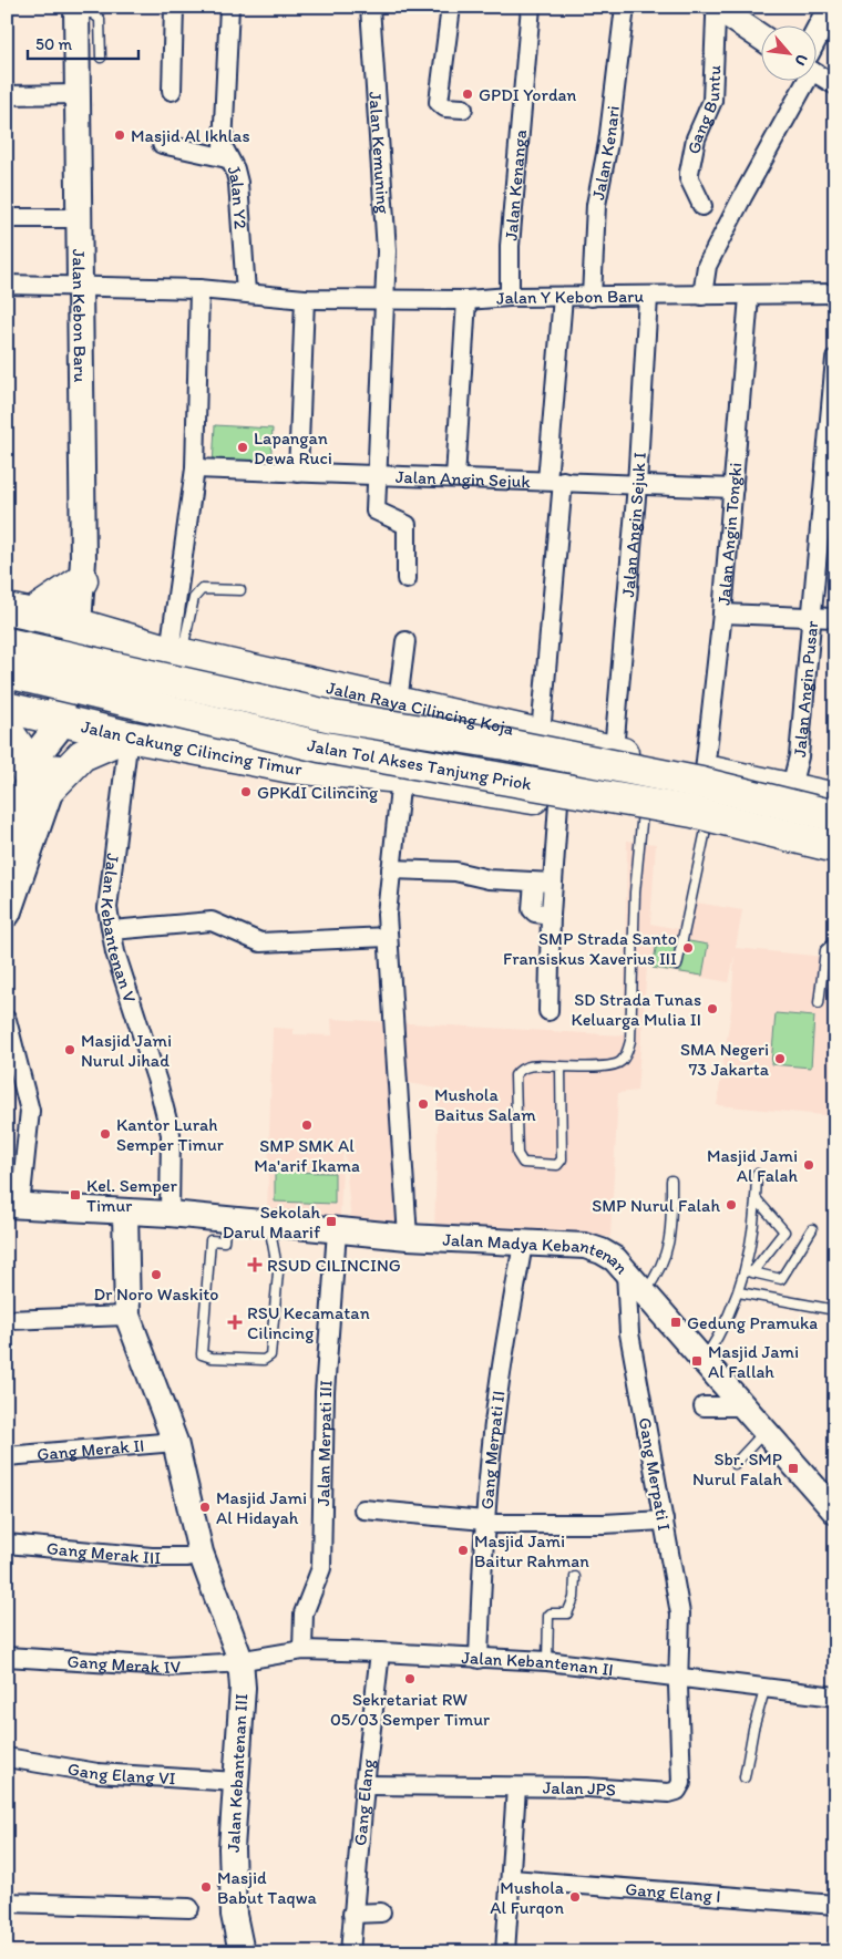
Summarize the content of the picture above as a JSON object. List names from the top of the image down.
{
  "streets": {
    "highway": ["Jalan Raya Cilincing Koja", "Jalan Cakung Cilincing Timur", "Jalan Tol Akses Tanjung Priok"],
    "street": [
      "Gang Buntu",
      "Jalan Kenari",
      "Jalan Kemuning",
      "Jalan Kenanga",
      "Jalan Y2",
      "Jalan Y Kebon Baru",
      "Jalan Kebon Baru",
      "Jalan Angin Sejuk",
      "Jalan Angin Sejuk I",
      "Jalan Angin Tongki",
      "Jalan Angin Pusar",
      "Jalan Kebantenan V",
      "Jalan Madya Kebantenan",
      "Jalan Merpati III",
      "Gang Merak II",
      "Gang Merpati II",
      "Gang Merpati I",
      "Gang Merak III",
      "Gang Merak IV",
      "Jalan Kebantenan II",
      "Gang Elang VI",
      "Jalan Kebantenan III",
      "Jalan JPS",
      "Gang Elang",
      "Gang Elang I"
    ]
  },
  "crossings": [
    ["Jalan Kenari", "Jalan Y Kebon Baru"],
    ["Jalan Kemuning", "Jalan Y Kebon Baru"],
    ["Jalan Kemuning", "Jalan Angin Sejuk"],
    ["Jalan Kenanga", "Jalan Y Kebon Baru"],
    ["Jalan Y2", "Jalan Y Kebon Baru"],
    ["Jalan Y Kebon Baru", "Jalan Angin Sejuk I"],
    ["Jalan Y Kebon Baru", "Jalan Angin Tongki"],
    ["Jalan Kebon Baru", "Jalan Raya Cilincing Koja"],
    ["Jalan Angin Sejuk", "Jalan Angin Sejuk I"],
    ["Jalan Angin Sejuk", "Jalan Angin Tongki"],
    ["Jalan Angin Sejuk I", "Jalan Raya Cilincing Koja"],
    ["Jalan Angin Tongki", "Jalan Raya Cilincing Koja"],
    ["Jalan Angin Pusar", "Jalan Raya Cilincing Koja"],
    ["Jalan Cakung Cilincing Timur", "Jalan Kebantenan V"],
    ["Jalan Kebantenan V", "Jalan Madya Kebantenan"],
    ["Jalan Madya Kebantenan", "Jalan Merpati III"],
    ["Jalan Madya Kebantenan", "Gang Merpati II"],
    ["Jalan Madya Kebantenan", "Gang Merpati I"],
    ["Jalan Merpati III", "Jalan Kebantenan II"],
    ["Gang Merpati II", "Jalan Kebantenan II"],
    ["Gang Merpati I", "Jalan Kebantenan II"],
    ["Gang Merpati I", "Jalan JPS"],
    ["Gang Merak IV", "Jalan Kebantenan II"],
    ["Gang Merak IV", "Jalan Kebantenan III"],
    ["Jalan Kebantenan II", "Jalan Kebantenan III"],
    ["Jalan Kebantenan II", "Jalan JPS"],
    ["Jalan Kebantenan II", "Gang Elang"],
    ["Gang Elang VI", "Jalan Kebantenan III"],
    ["Jalan JPS", "Gang Elang"]
  ],
  "places": {
    "other": [
      "GPDI Yordan",
      "Masjid Al Ikhlas",
      "Lapangan Dewa Ruci",
      "GPKdI Cilincing",
      "SMP Strada Santo Fransiskus Xaverius III",
      "SD Strada Tunas Keluarga Mulia II",
      "Masjid Jami Nurul Jihad",
      "SMA Negeri 73 Jakarta",
      "Mushola Baitus Salam",
      "SMP SMK Al Ma'arif Ikama",
      "Kantor Lurah Semper Timur",
      "Masjid Jami Al Falah",
      "SMP Nurul Falah",
      "Dr Noro Waskito",
      "Masjid Jami Al Hidayah",
      "Masjid Jami Baitur Rahman",
      "Sekretariat RW 05/03 Semper Timur",
      "Masjid Babut Taqwa",
      "Mushola Al Furqon"
    ],
    "transit": [
      "Kel. Semper Timur",
      "Sekolah Darul Maarif",
      "Gedung Pramuka",
      "Masjid Jami Al Fallah",
      "Sbr. SMP Nurul Falah"
    ],
    "health": ["RSUD CILINCING", "RSU Kecamatan Cilincing"]
  },
  "scale_bar": "50 m",
  "north": "bottom right"
}
